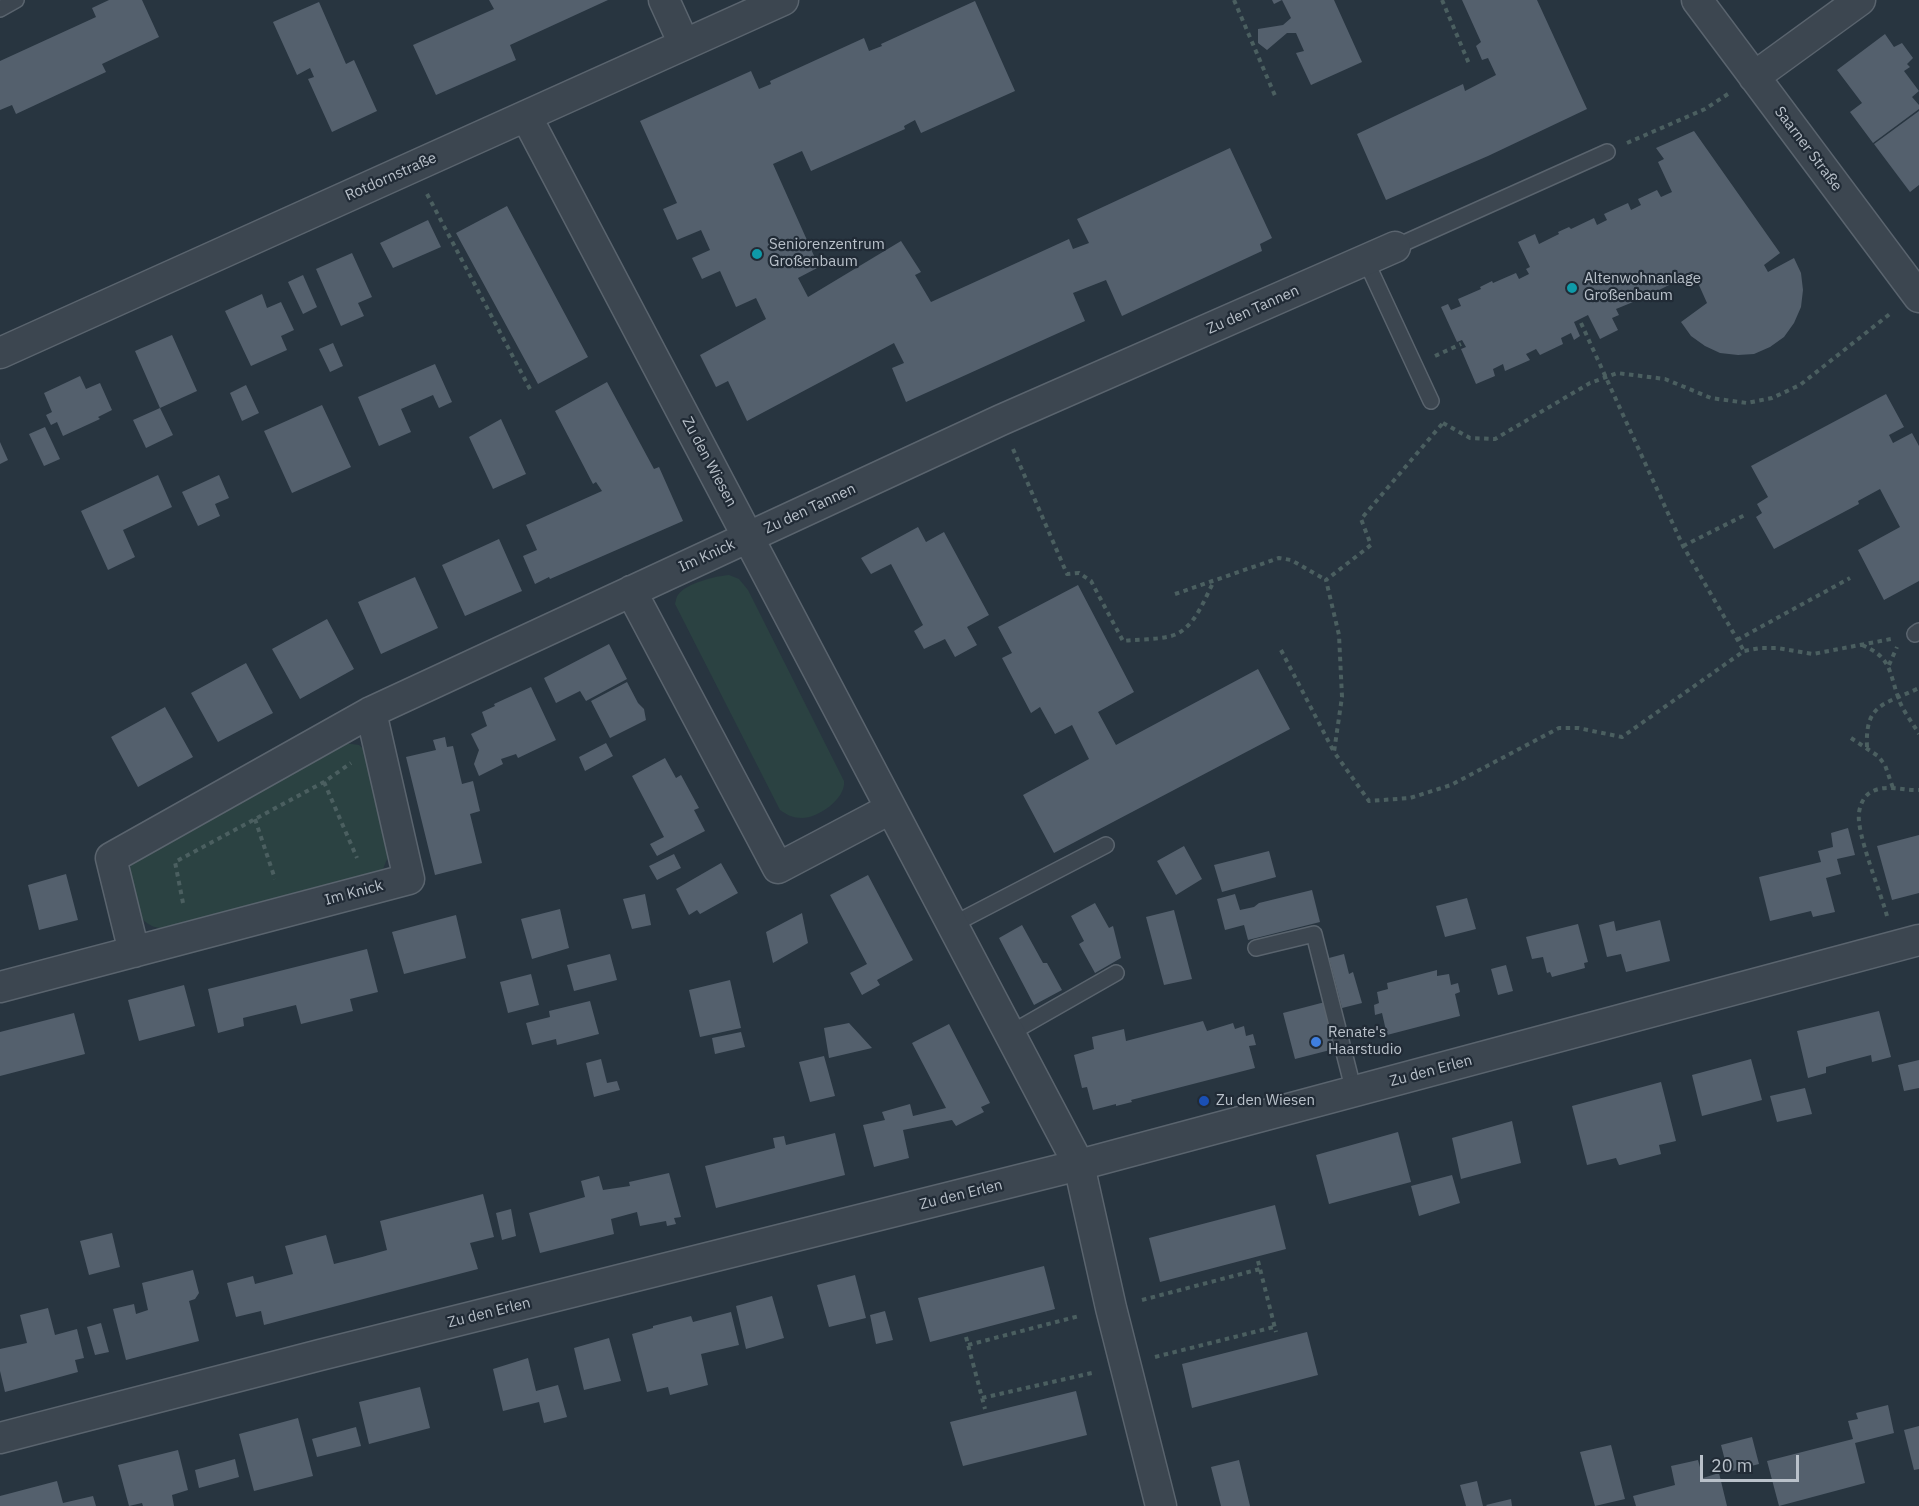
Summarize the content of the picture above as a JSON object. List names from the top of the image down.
{
  "streets": {
    "street": [
      "Saarner Straße",
      "Rotdornstraße",
      "Zu den Tannen",
      "Zu den Wiesen",
      "Im Knick",
      "Zu den Erlen"
    ]
  },
  "crossings": [
    ["Rotdornstraße", "Zu den Wiesen"],
    ["Zu den Tannen", "Zu den Wiesen"],
    ["Zu den Tannen", "Im Knick"],
    ["Zu den Wiesen", "Im Knick"],
    ["Zu den Wiesen", "Zu den Erlen"]
  ],
  "places": [
    "Seniorenzentrum Großenbaum",
    "Altenwohnanlage Großenbaum",
    "Renate's Haarstudio",
    "Zu den Wiesen"
  ],
  "scale_bar": "20 m"
}
